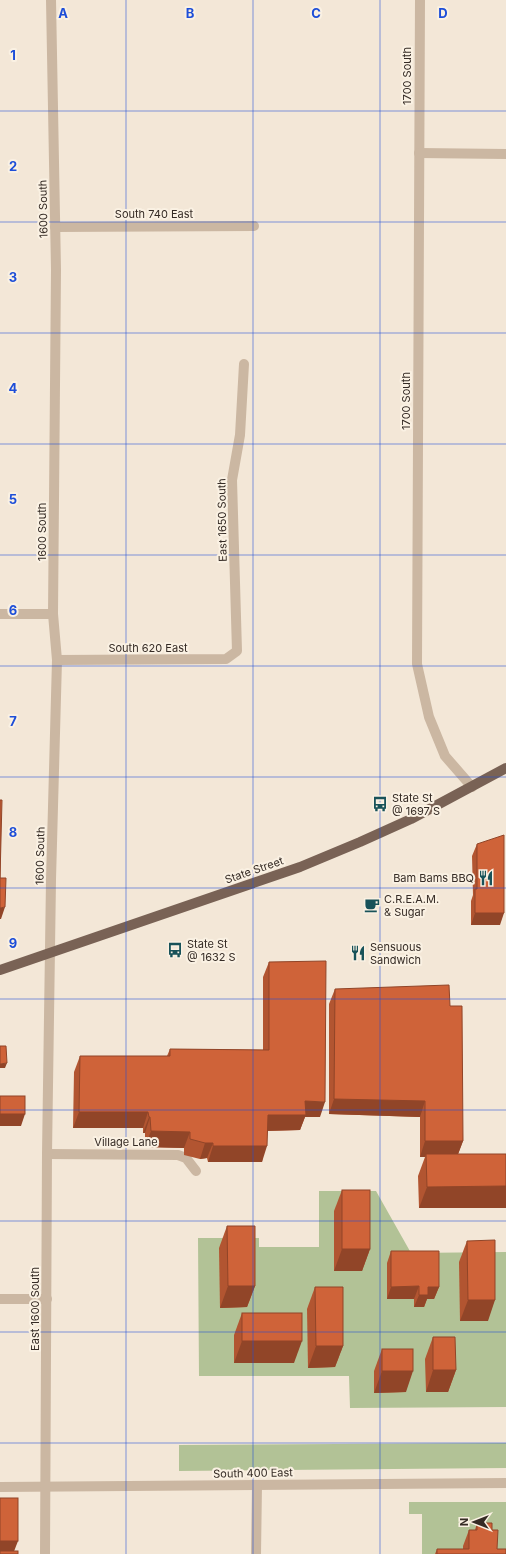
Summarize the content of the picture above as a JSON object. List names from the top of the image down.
{
  "streets": {
    "main road": ["State Street"],
    "street": [
      "1700 South",
      "1600 South",
      "South 740 East",
      "East 1650 South",
      "South 620 East",
      "Village Lane",
      "East 1600 South",
      "South 400 East"
    ]
  },
  "crossings": [
    ["1700 South", "State Street"],
    ["1600 South", "South 740 East"],
    ["1600 South", "South 620 East"],
    ["1600 South", "State Street"],
    ["1600 South", "East 1600 South"],
    ["East 1650 South", "South 620 East"],
    ["Village Lane", "East 1600 South"],
    ["East 1600 South", "South 400 East"]
  ],
  "places": {
    "bus stop": ["State St @ 1697 S", "State St @ 1632 S"],
    "restaurant": ["Bam Bams BBQ", "Sensuous Sandwich"],
    "cafe": ["C.R.E.A.M. & Sugar"]
  },
  "north": "left",
  "grid": {
    "columns": [
      "A",
      "B",
      "C",
      "D"
    ],
    "rows": [
      "1",
      "2",
      "3",
      "4",
      "5",
      "6",
      "7",
      "8",
      "9"
    ]
  }
}
